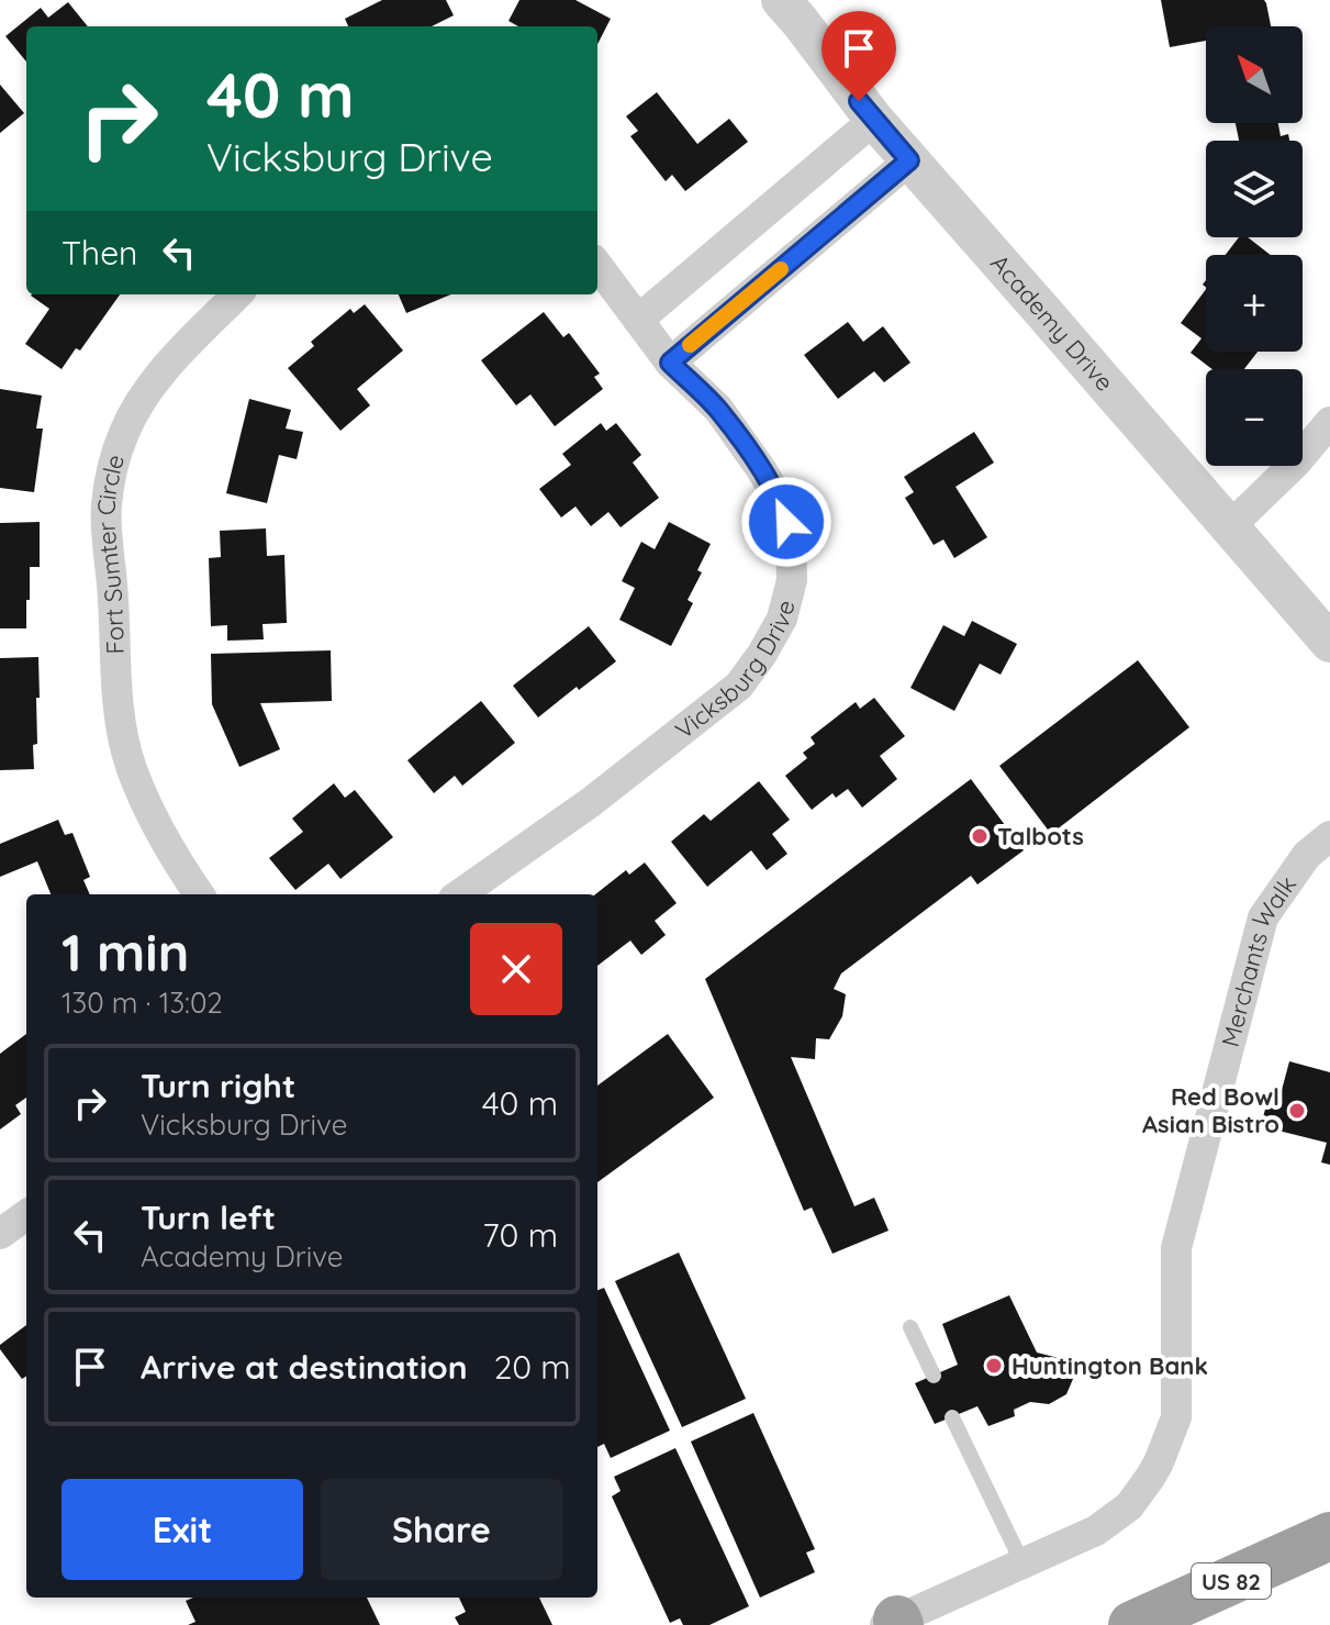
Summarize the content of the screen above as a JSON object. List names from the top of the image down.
{
  "streets": {
    "highway": ["US 82"],
    "street": [
      "Academy Drive",
      "Fort Sumter Circle",
      "Vicksburg Drive",
      "Merchants Walk"
    ]
  },
  "places": ["Talbots", "Red Bowl Asian Bistro", "Huntington Bank"],
  "north": "top left",
  "page": {
    "map_buttons": ["+", "−"],
    "turn": ["40 m", "Vicksburg Drive"],
    "then": "Then",
    "heading": ["1 min", "130 m · 13:02"],
    "list": [
      {
        "name": "Turn right",
        "note": "Vicksburg Drive",
        "value": "40 m"
      },
      {
        "name": "Turn left",
        "note": "Academy Drive",
        "value": "70 m"
      },
      {
        "name": "Arrive at destination",
        "value": "20 m"
      }
    ],
    "buttons": ["Exit", "Share"]
  }
}
